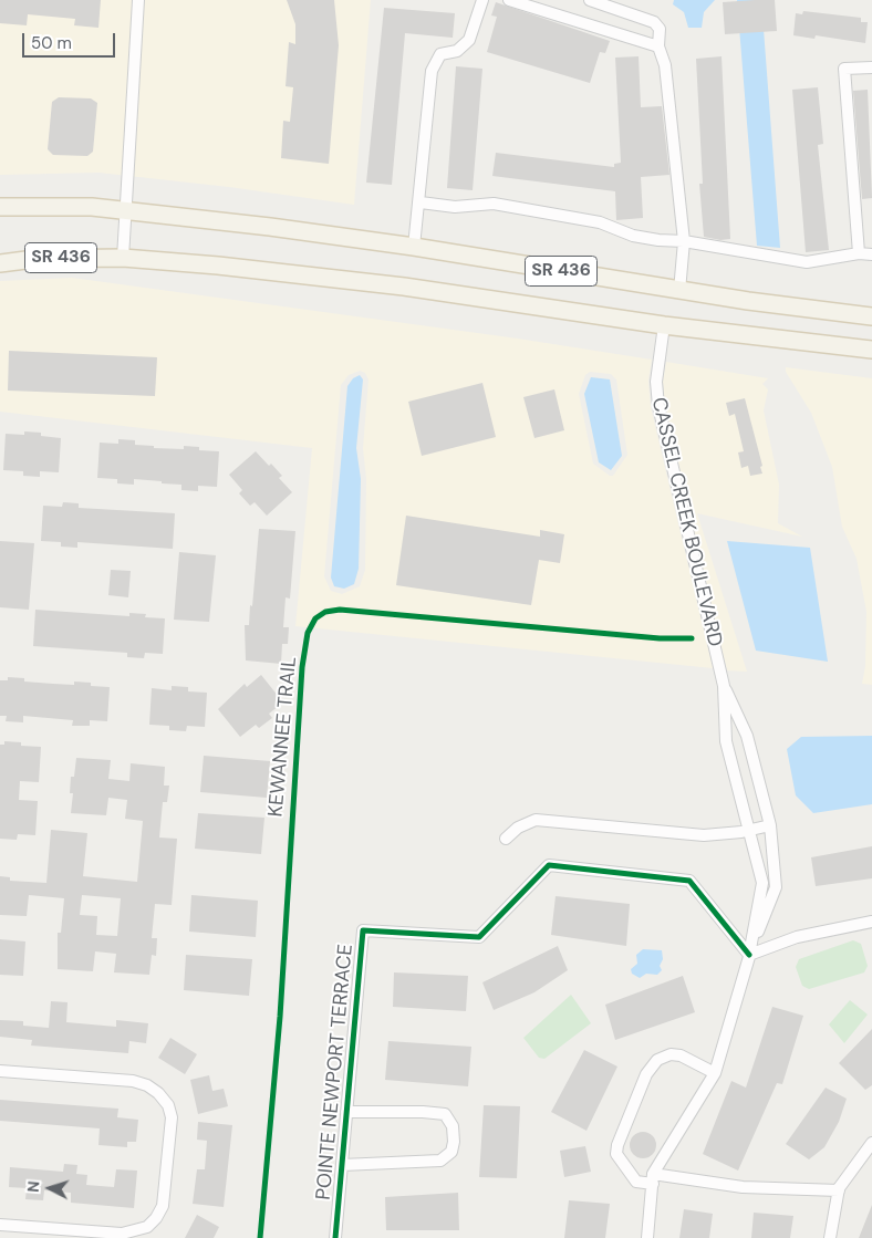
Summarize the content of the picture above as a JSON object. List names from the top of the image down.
{
  "streets": {
    "main road": ["SR 436"],
    "street": ["CASSEL CREEK BOULEVARD", "POINTE NEWPORT TERRACE"],
    "cycle path": ["KEWANNEE TRAIL"]
  },
  "crossings": [
    ["SR 436", "CASSEL CREEK BOULEVARD"],
    ["CASSEL CREEK BOULEVARD", "POINTE NEWPORT TERRACE"]
  ],
  "scale_bar": "50 m",
  "north": "left"
}
